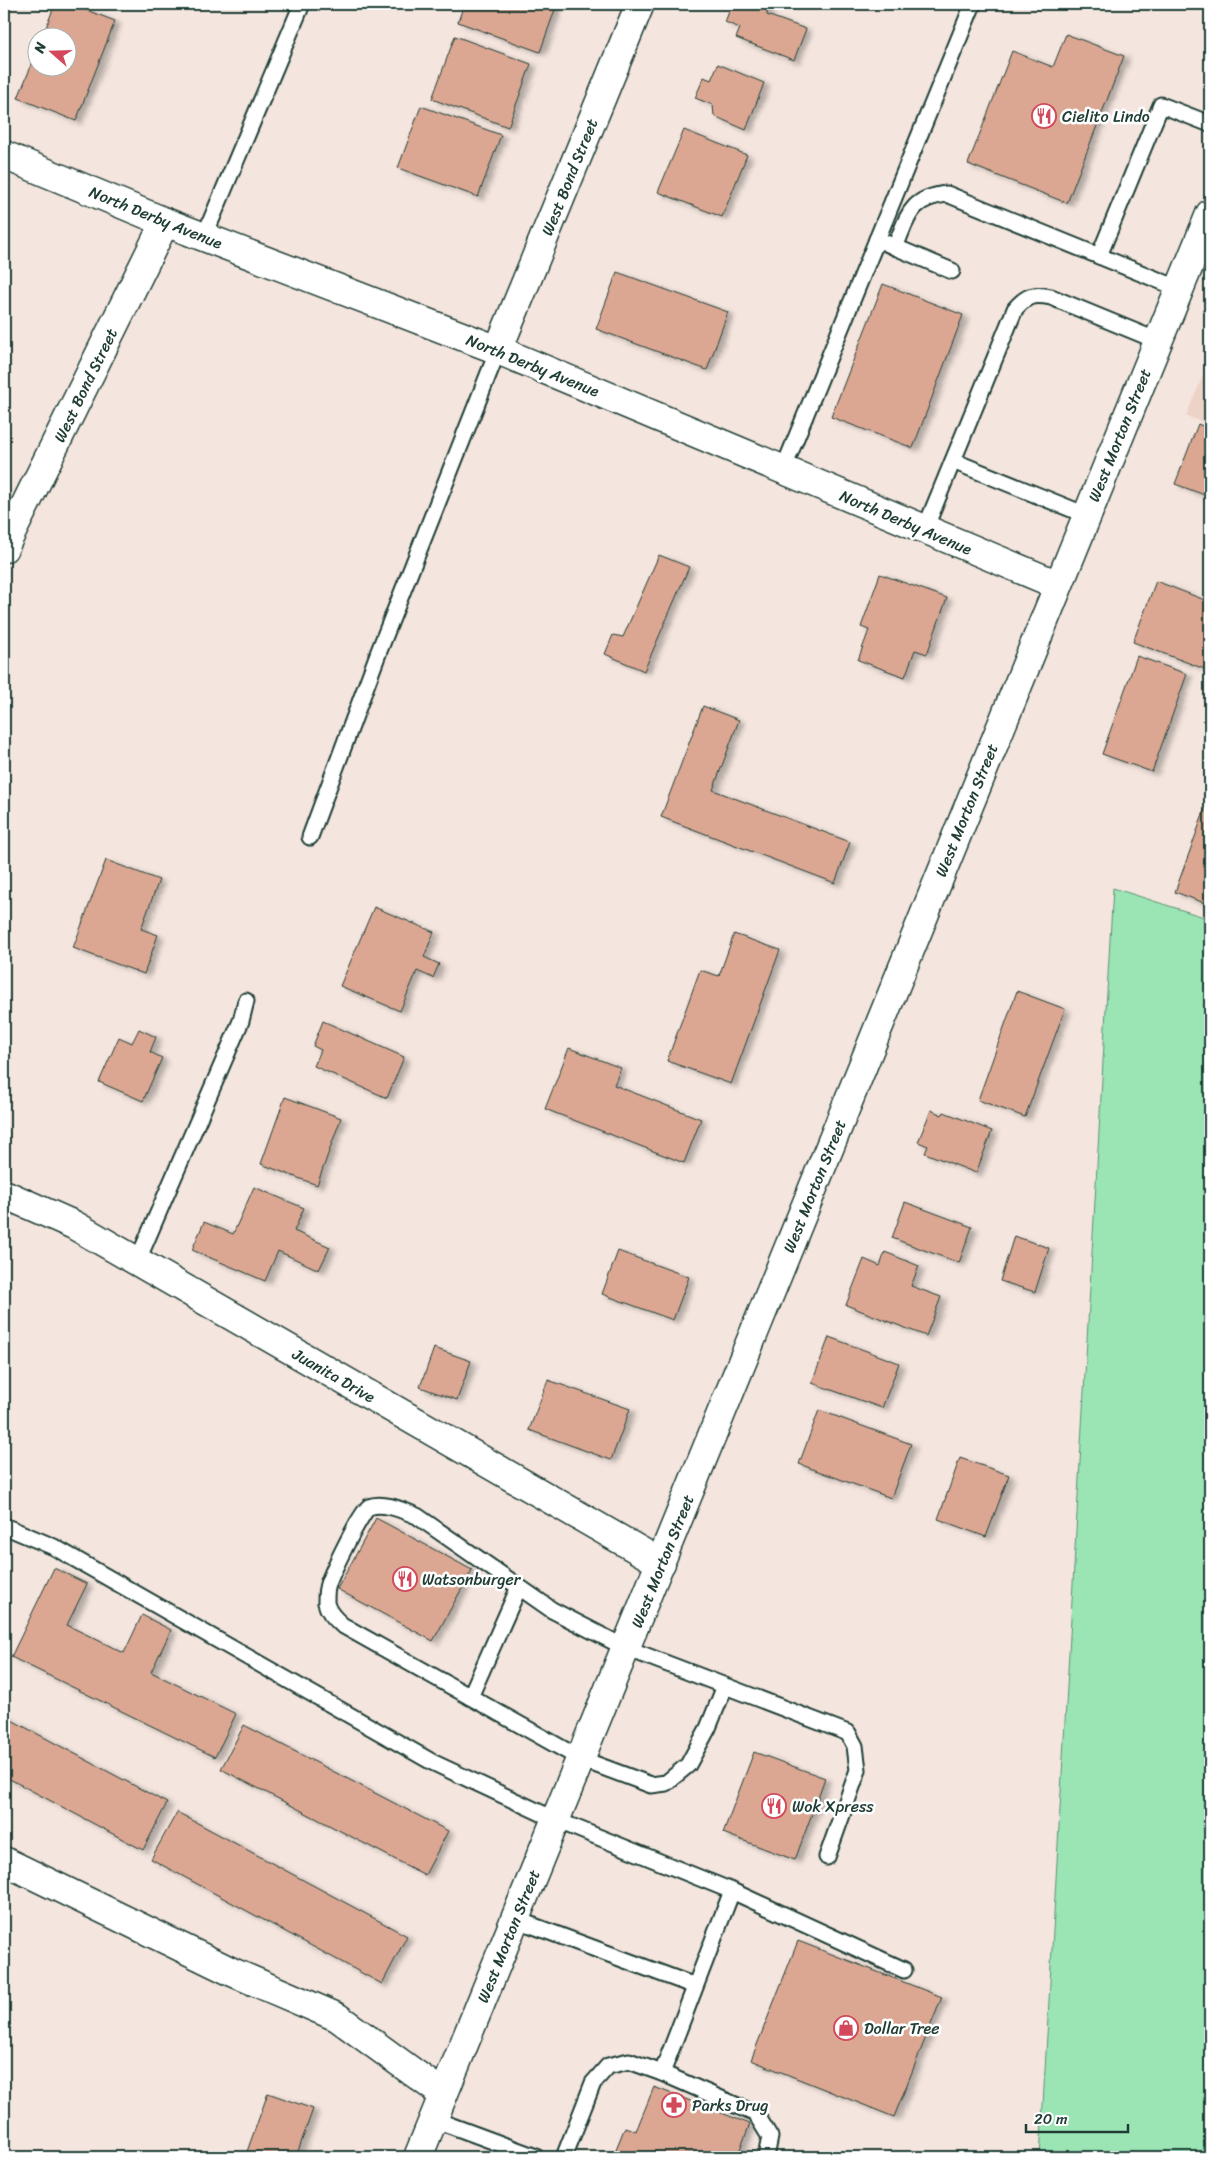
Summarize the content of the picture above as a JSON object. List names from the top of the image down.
{
  "streets": {
    "street": [
      "West Bond Street",
      "North Derby Avenue",
      "West Morton Street",
      "Juanita Drive"
    ]
  },
  "crossings": [
    ["West Bond Street", "North Derby Avenue"],
    ["North Derby Avenue", "West Morton Street"],
    ["West Morton Street", "Juanita Drive"]
  ],
  "places": {
    "restaurant": ["Cielito Lindo", "Watsonburger", "Wok Xpress"],
    "shop": ["Dollar Tree"],
    "pharmacy": ["Parks Drug"]
  },
  "scale_bar": "20 m",
  "north": "left"
}
